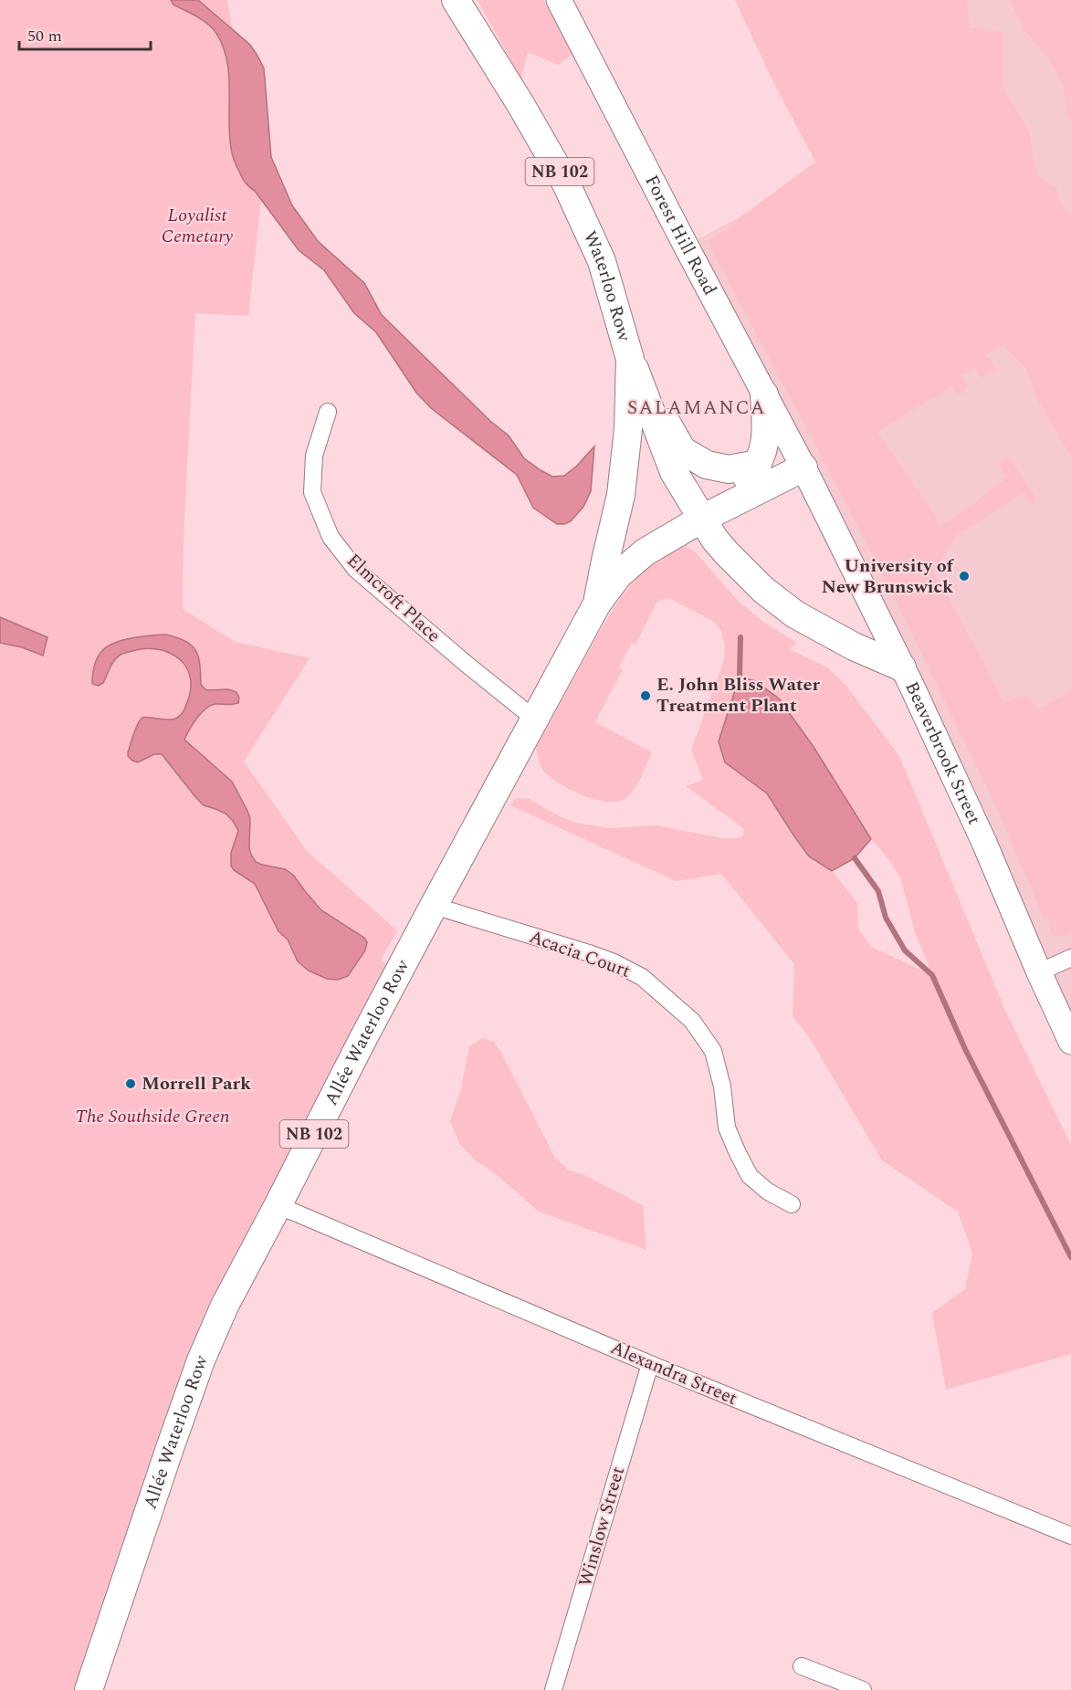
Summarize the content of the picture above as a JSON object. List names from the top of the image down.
{
  "streets": {
    "main road": ["NB 102", "Waterloo Row", "Allée Waterloo Row"],
    "street": [
      "Forest Hill Road",
      "Elmcroft Place",
      "Beaverbrook Street",
      "Acacia Court",
      "Alexandra Street",
      "Winslow Street"
    ]
  },
  "crossings": [
    ["Forest Hill Road", "Beaverbrook Street"],
    ["Waterloo Row", "Allée Waterloo Row"],
    ["Elmcroft Place", "Allée Waterloo Row"],
    ["Acacia Court", "Allée Waterloo Row"],
    ["Allée Waterloo Row", "Alexandra Street"],
    ["Alexandra Street", "Winslow Street"]
  ],
  "districts": ["SALAMANCA"],
  "parks": ["Loyalist Cemetary", "The Southside Green"],
  "places": ["University of New Brunswick", "E. John Bliss Water Treatment Plant", "Morrell Park"],
  "scale_bar": "50 m"
}
